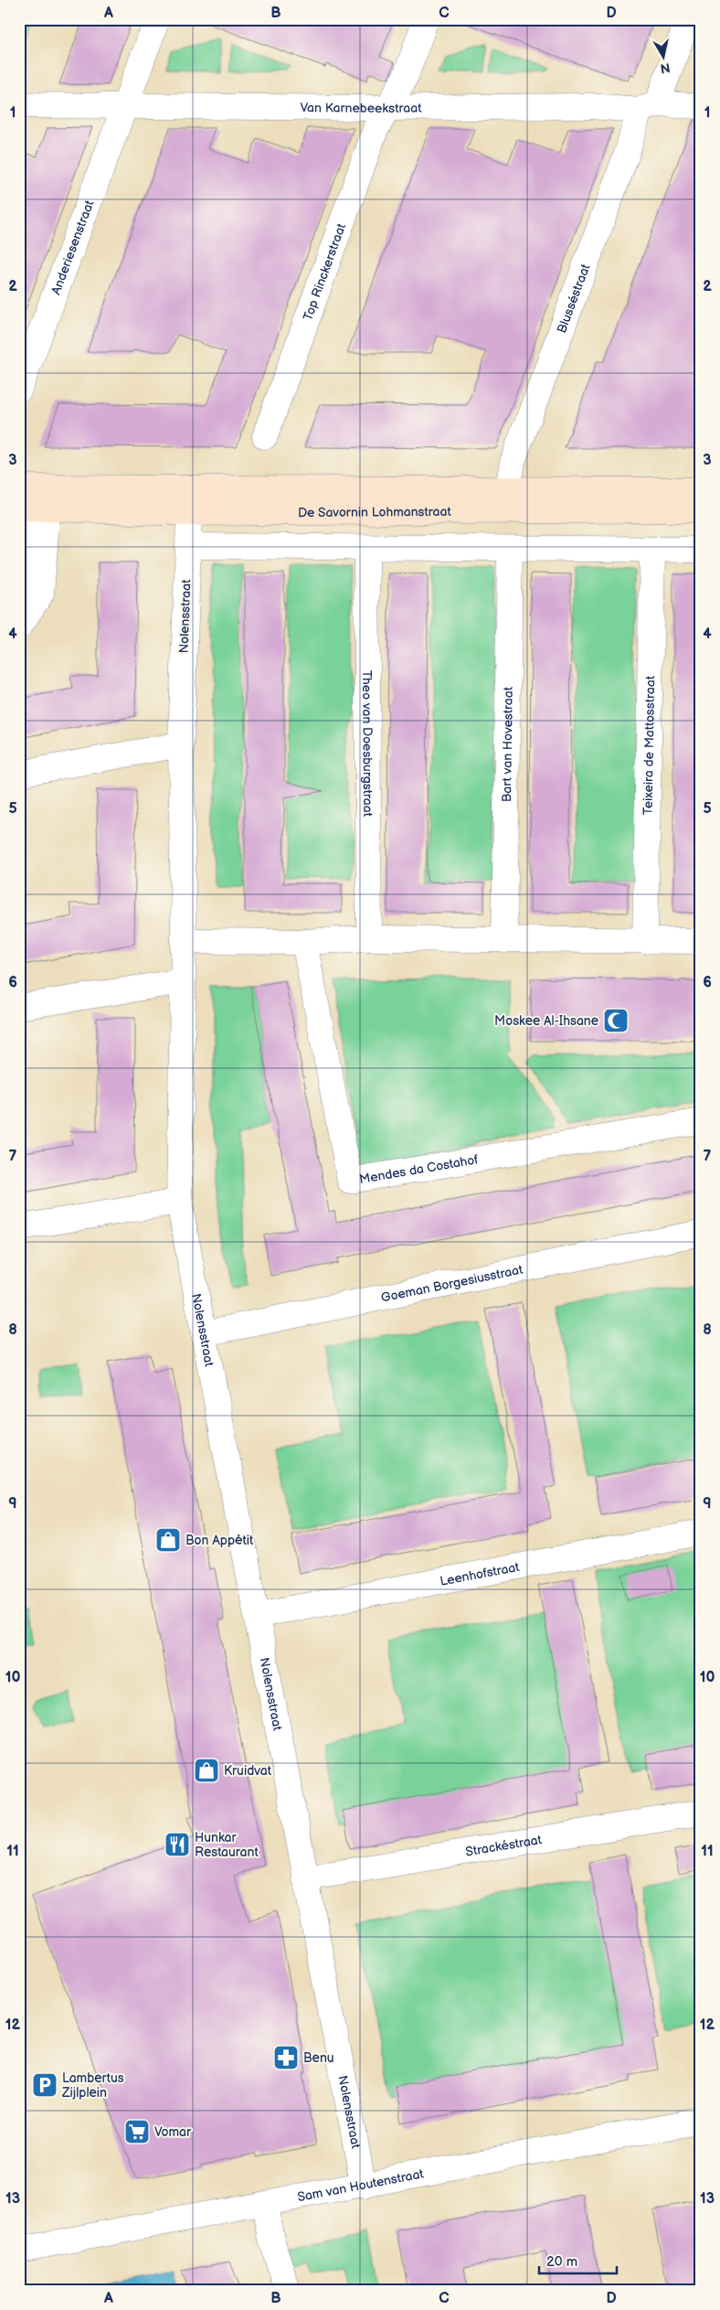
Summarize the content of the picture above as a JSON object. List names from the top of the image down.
{
  "streets": {
    "street": [
      "Van Karnebeekstraat",
      "Anderiesenstraat",
      "Top Rinckerstraat",
      "Blusséstraat",
      "De Savornin Lohmanstraat",
      "Nolensstraat",
      "Theo van Doesburgstraat",
      "Bart van Hovestraat",
      "Teixeira de Mattosstraat",
      "Mendes da Costahof",
      "Goeman Borgesiusstraat",
      "Leenhofstraat",
      "Strackéstraat",
      "Sam van Houtenstraat"
    ]
  },
  "crossings": [
    ["Van Karnebeekstraat", "Anderiesenstraat"],
    ["Van Karnebeekstraat", "Top Rinckerstraat"],
    ["Van Karnebeekstraat", "Blusséstraat"],
    ["Blusséstraat", "De Savornin Lohmanstraat"],
    ["De Savornin Lohmanstraat", "Nolensstraat"],
    ["Nolensstraat", "Goeman Borgesiusstraat"],
    ["Nolensstraat", "Leenhofstraat"],
    ["Nolensstraat", "Strackéstraat"],
    ["Nolensstraat", "Sam van Houtenstraat"]
  ],
  "places": {
    "mosque": ["Moskee Al-Ihsane"],
    "shop": ["Bon Appétit", "Kruidvat"],
    "restaurant": ["Hunkar Restaurant"],
    "pharmacy": ["Benu"],
    "parking": ["Lambertus Zijlplein"],
    "supermarket": ["Vomar"]
  },
  "scale_bar": "20 m",
  "north": "bottom",
  "grid": {
    "columns": [
      "A",
      "B",
      "C",
      "D"
    ],
    "rows": [
      "1",
      "2",
      "3",
      "4",
      "5",
      "6",
      "7",
      "8",
      "9",
      "10",
      "11",
      "12",
      "13"
    ]
  }
}
